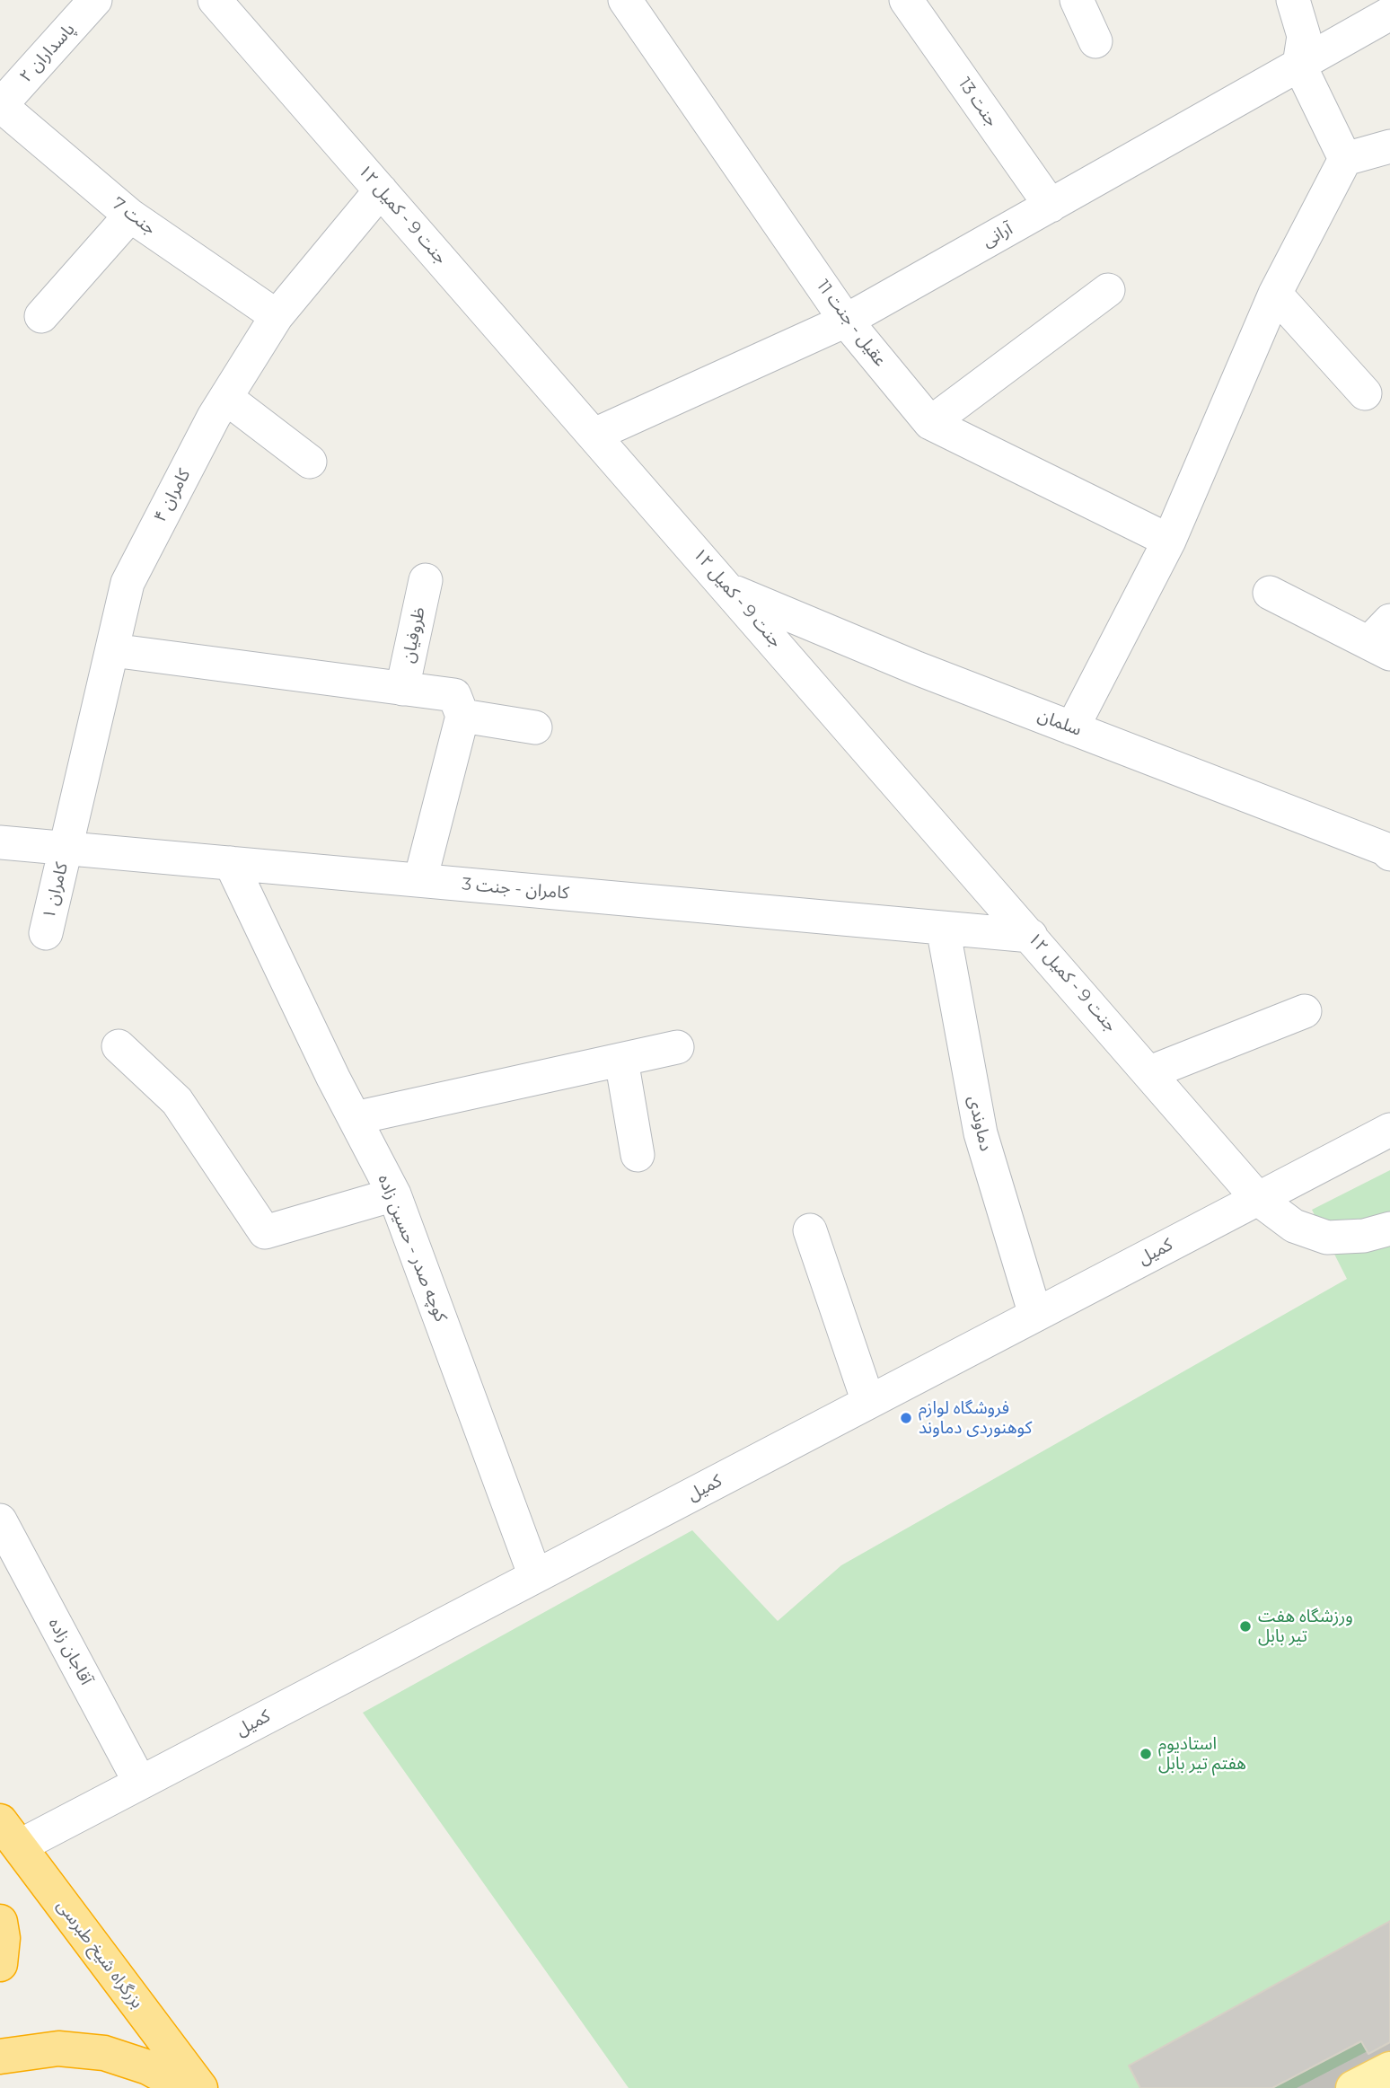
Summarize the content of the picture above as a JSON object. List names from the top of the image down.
{
  "streets": {
    "highway": ["بزرگراه شیخ طبرسی"],
    "street": [
      "پاسداران ۲",
      "جنت 13",
      "جنت 9 - کمیل ۱۲",
      "جنت 7",
      "آرانی",
      "عقیل - جنت 11",
      "کامران ۴",
      "ظروفیان",
      "سلمان",
      "کامران - جنت 3",
      "کامران ۱",
      "دماوندی",
      "کوچه صدر - حسین زاده",
      "کمیل",
      "آقاجان زاده"
    ]
  },
  "crossings": [
    ["پاسداران ۲", "جنت 7"],
    ["جنت 13", "آرانی"],
    ["جنت 9 - کمیل ۱۲", "آرانی"],
    ["جنت 9 - کمیل ۱۲", "کامران ۴"],
    ["جنت 9 - کمیل ۱۲", "سلمان"],
    ["جنت 9 - کمیل ۱۲", "کامران - جنت 3"],
    ["جنت 9 - کمیل ۱۲", "کمیل"],
    ["جنت 7", "کامران ۴"],
    ["آرانی", "عقیل - جنت 11"],
    ["کامران ۴", "کامران - جنت 3"],
    ["کامران ۴", "کامران ۱"],
    ["کامران - جنت 3", "کامران ۱"],
    ["کامران - جنت 3", "دماوندی"],
    ["کامران - جنت 3", "کوچه صدر - حسین زاده"],
    ["دماوندی", "کمیل"],
    ["کوچه صدر - حسین زاده", "کمیل"],
    ["کمیل", "آقاجان زاده"],
    ["کمیل", "بزرگراه شیخ طبرسی"]
  ],
  "places": ["فروشگاه لوازم کوهنوردی دماوند", "ورزشگاه هفت تیر بابل", "استادیوم هفتم تیر بابل"]
}
